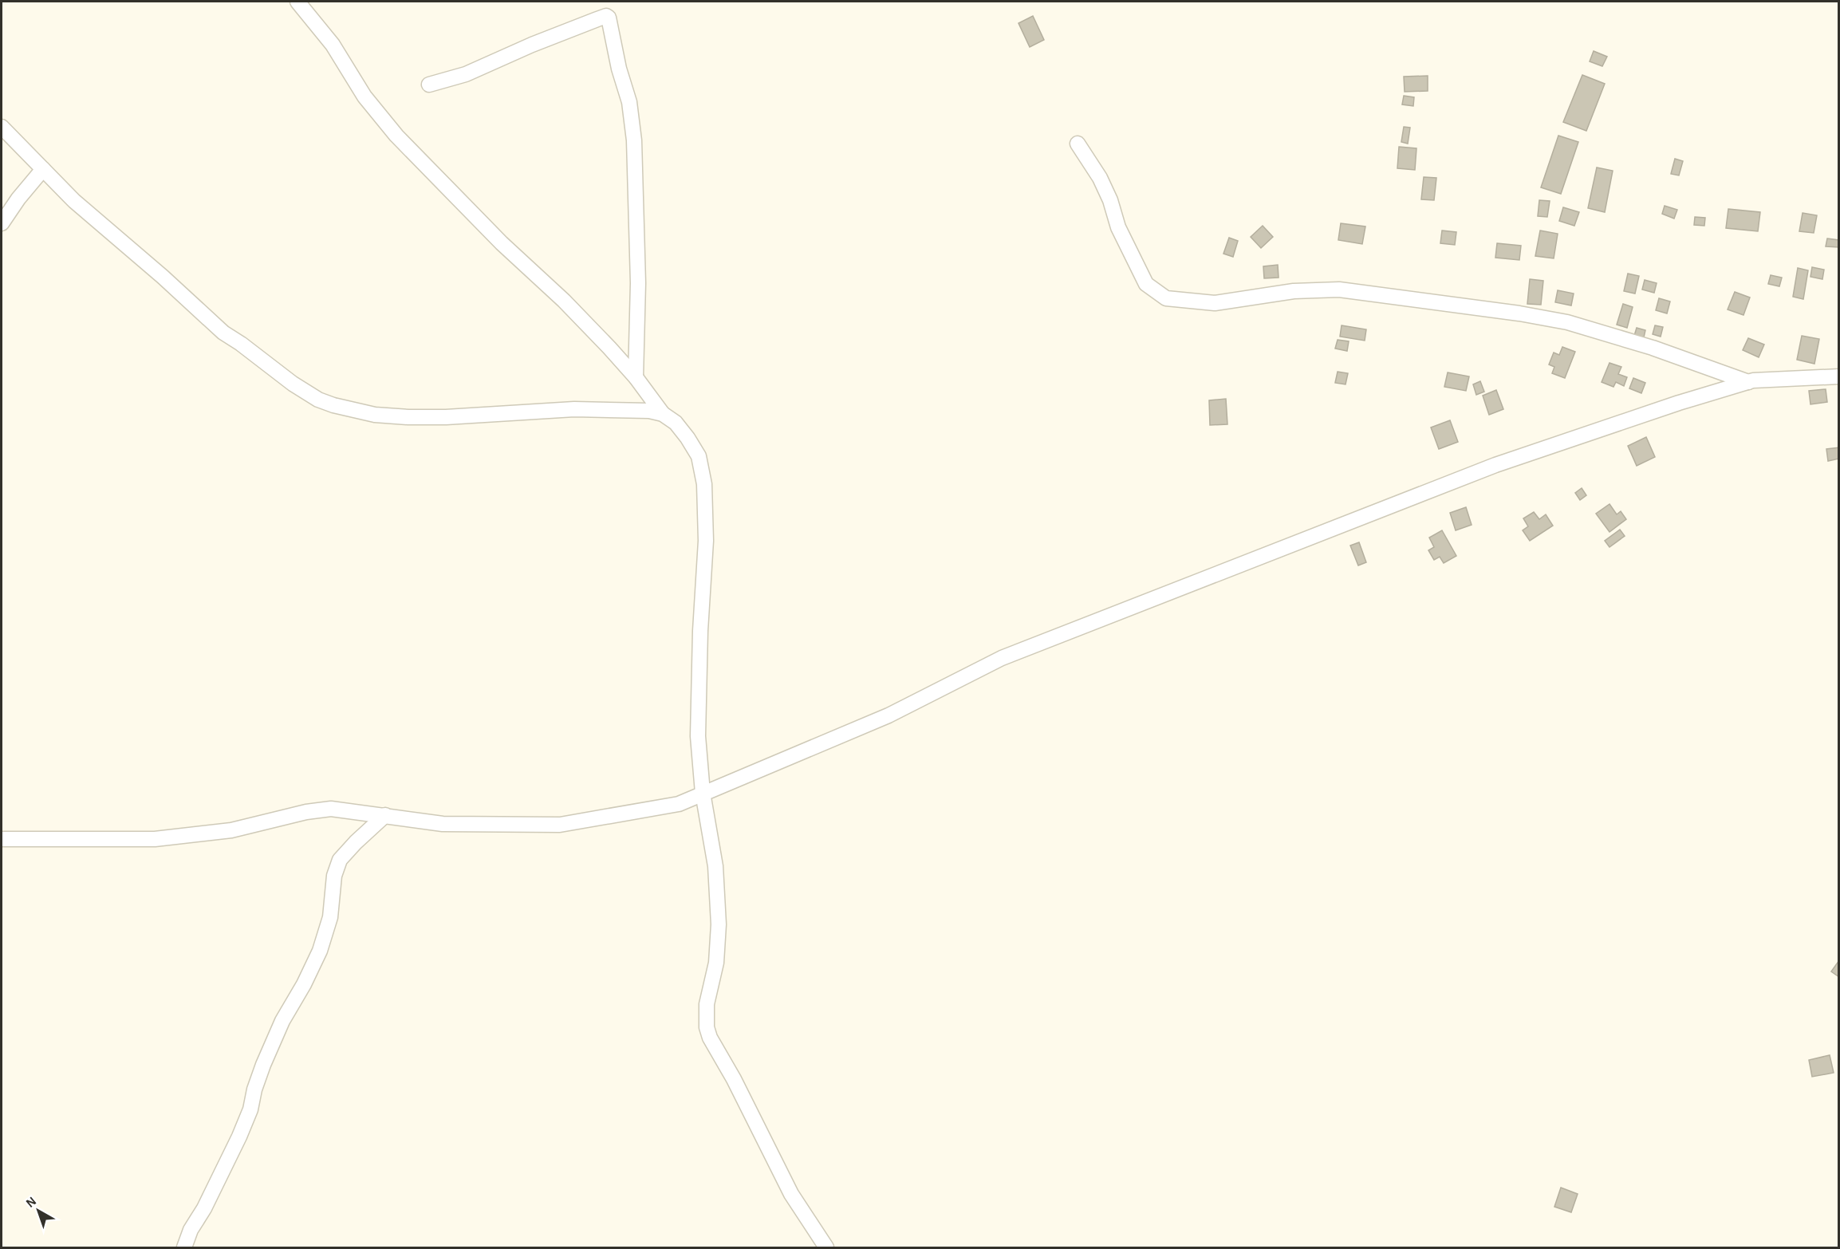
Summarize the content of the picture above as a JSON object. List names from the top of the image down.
{
  "north": "top left"
}
